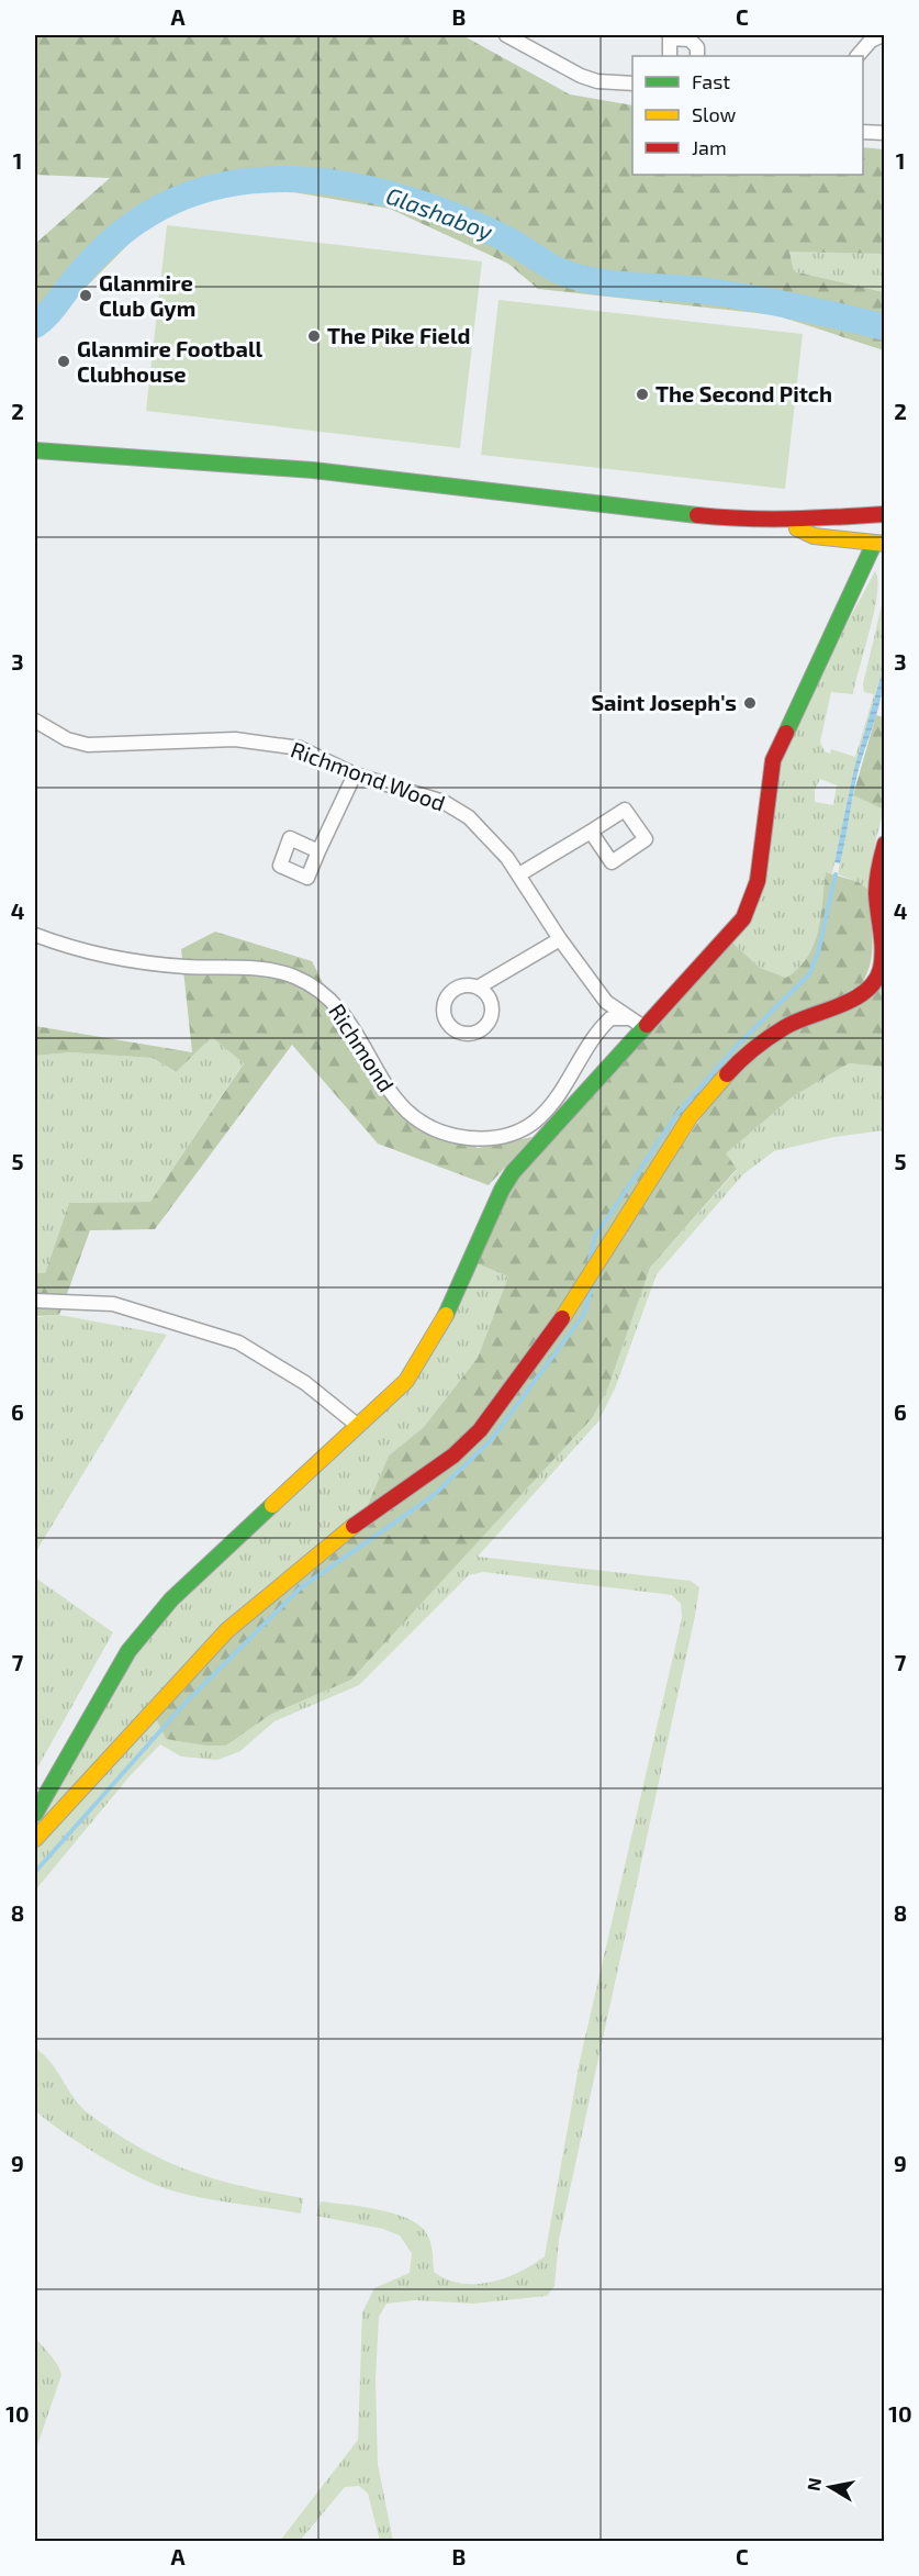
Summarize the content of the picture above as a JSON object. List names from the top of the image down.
{
  "streets": {
    "street": ["Richmond Wood", "Richmond"]
  },
  "crossings": [
    ["Richmond Wood", "Richmond"]
  ],
  "water": ["Glashaboy"],
  "places": [
    "Glanmire Club Gym",
    "The Pike Field",
    "Glanmire Football Clubhouse",
    "The Second Pitch",
    "Saint Joseph's"
  ],
  "legend": ["Fast", "Slow", "Jam"],
  "north": "left",
  "grid": {
    "columns": ["A", "B", "C"],
    "rows": [
      "1",
      "2",
      "3",
      "4",
      "5",
      "6",
      "7",
      "8",
      "9",
      "10"
    ]
  }
}
